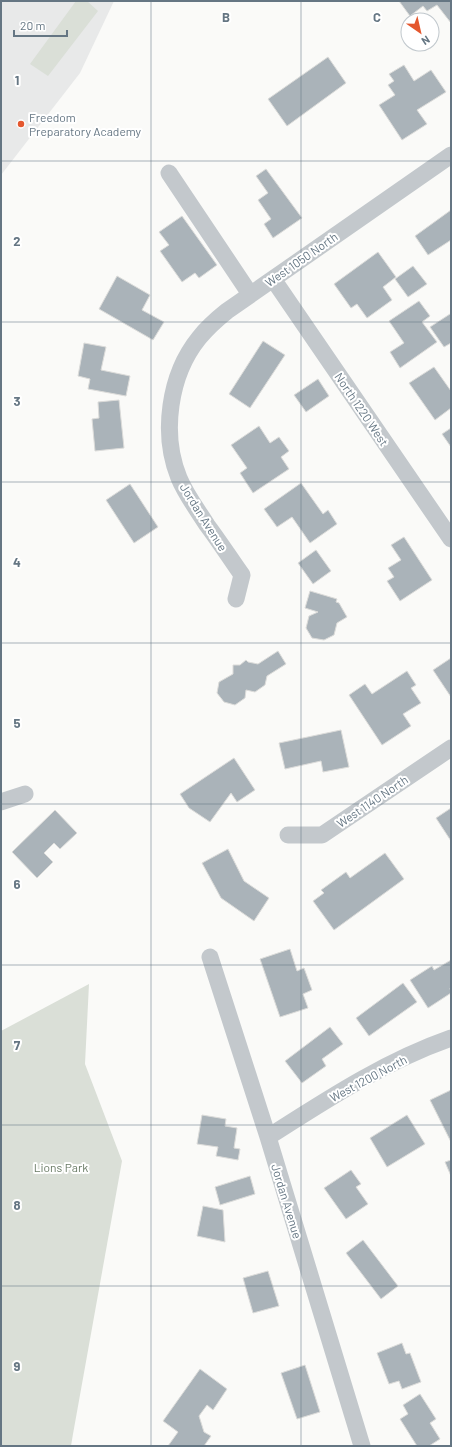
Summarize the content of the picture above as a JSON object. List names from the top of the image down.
{
  "streets": {
    "street": [
      "West 1050 North",
      "North 1220 West",
      "Jordan Avenue",
      "West 1140 North",
      "West 1200 North"
    ]
  },
  "crossings": [
    ["West 1050 North", "North 1220 West"],
    ["West 1050 North", "Jordan Avenue"],
    ["Jordan Avenue", "West 1200 North"]
  ],
  "parks": ["Lions Park"],
  "places": ["Freedom Preparatory Academy"],
  "scale_bar": "20 m",
  "north": "bottom right",
  "grid": {
    "columns": ["B", "C"],
    "rows": [
      "1",
      "2",
      "3",
      "4",
      "5",
      "6",
      "7",
      "8",
      "9"
    ]
  }
}
